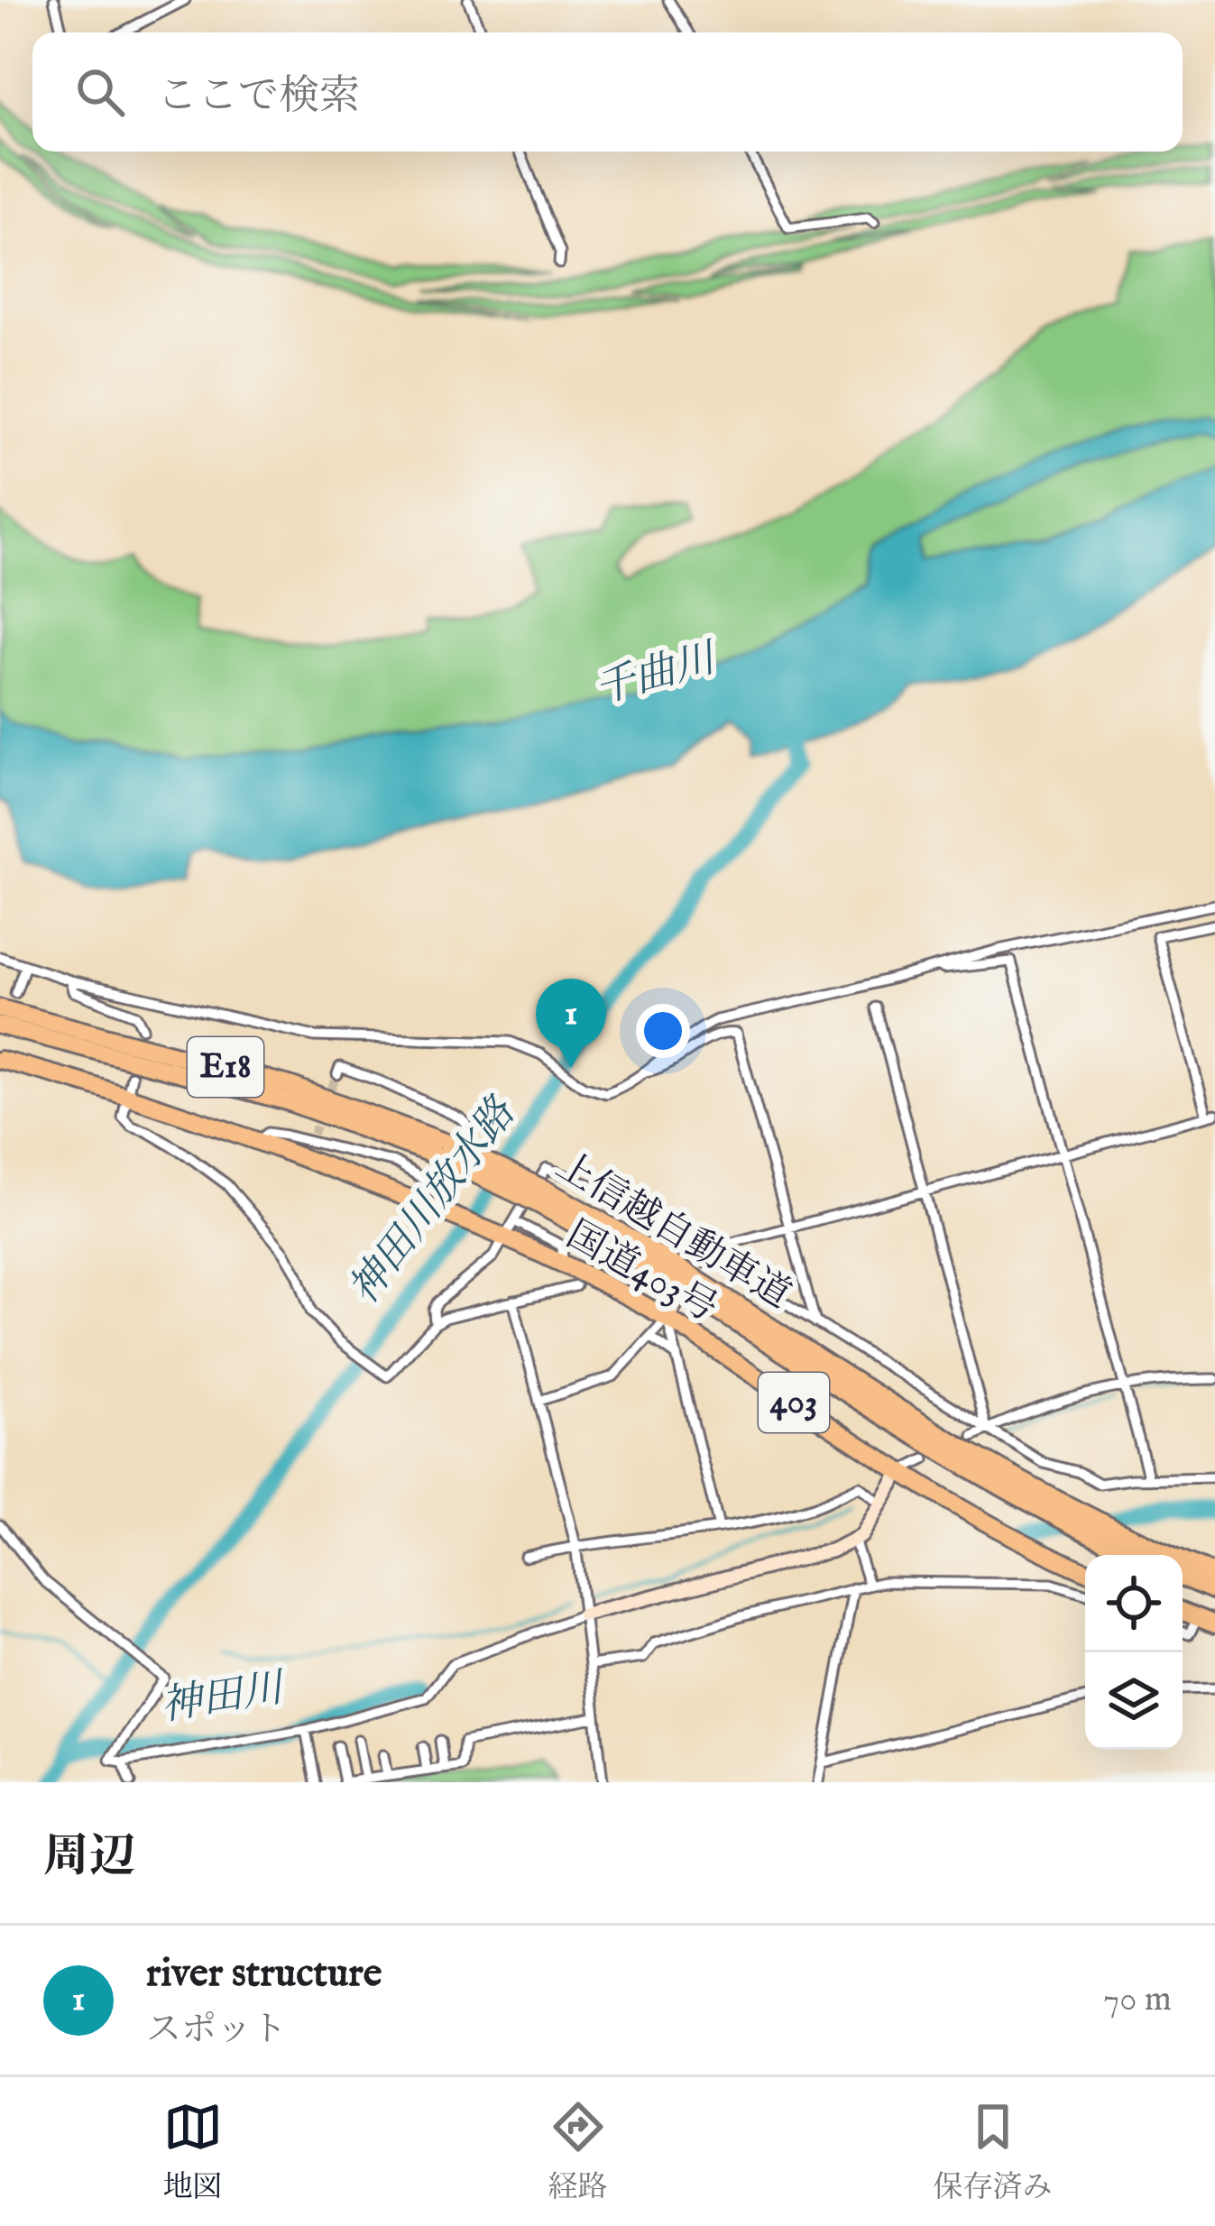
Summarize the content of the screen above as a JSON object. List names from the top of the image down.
{
  "streets": {
    "highway": [
      "E18",
      "上信越自動車道",
      "国道403号",
      "403"
    ]
  },
  "water": ["千曲川", "神田川放水路", "神田川"],
  "page": {
    "search": "ここで検索",
    "pins": "1",
    "heading": "周辺",
    "list": [
      {
        "mark": "1",
        "name": "river structure",
        "note": "スポット",
        "value": "70 m"
      }
    ],
    "nav": ["地図", "経路", "保存済み"]
  }
}
